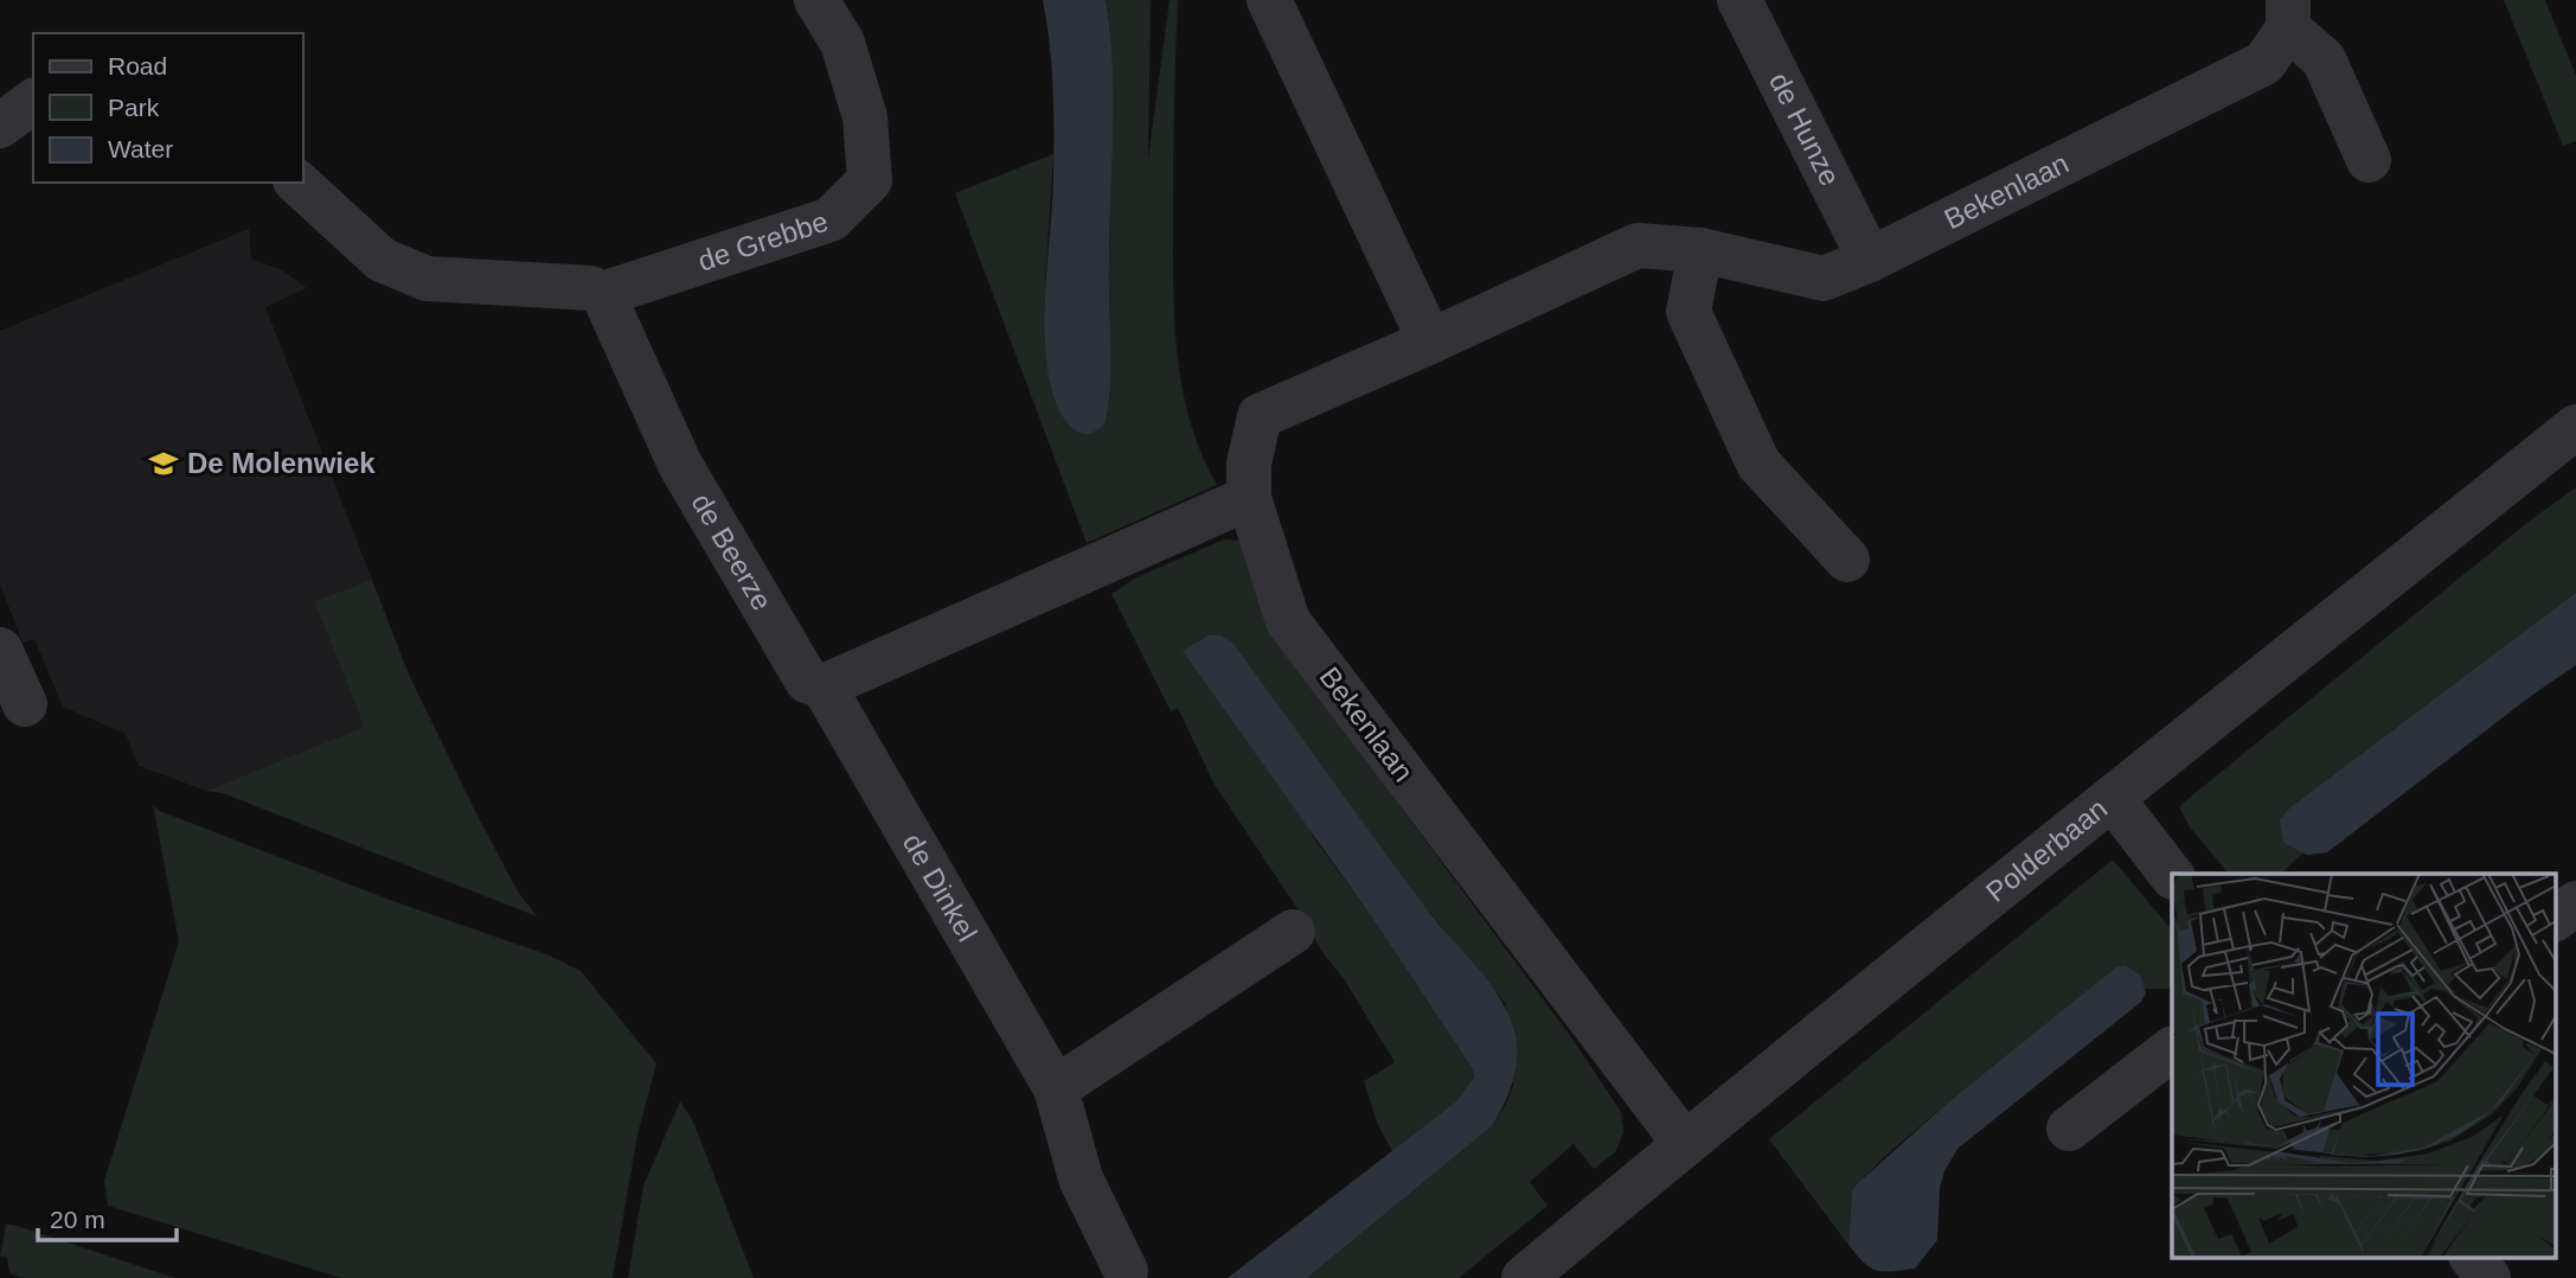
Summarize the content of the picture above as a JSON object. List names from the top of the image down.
{
  "streets": {
    "street": [
      "de Hunze",
      "Bekenlaan",
      "de Grebbe",
      "de Beerze",
      "Polderbaan",
      "de Dinkel"
    ]
  },
  "crossings": [
    ["de Hunze", "Bekenlaan"],
    ["Bekenlaan", "Polderbaan"],
    ["de Grebbe", "de Beerze"],
    ["de Beerze", "de Dinkel"]
  ],
  "places": {
    "school or university": ["De Molenwiek"]
  },
  "legend": ["Road", "Park", "Water"],
  "scale_bar": "20 m"
}
